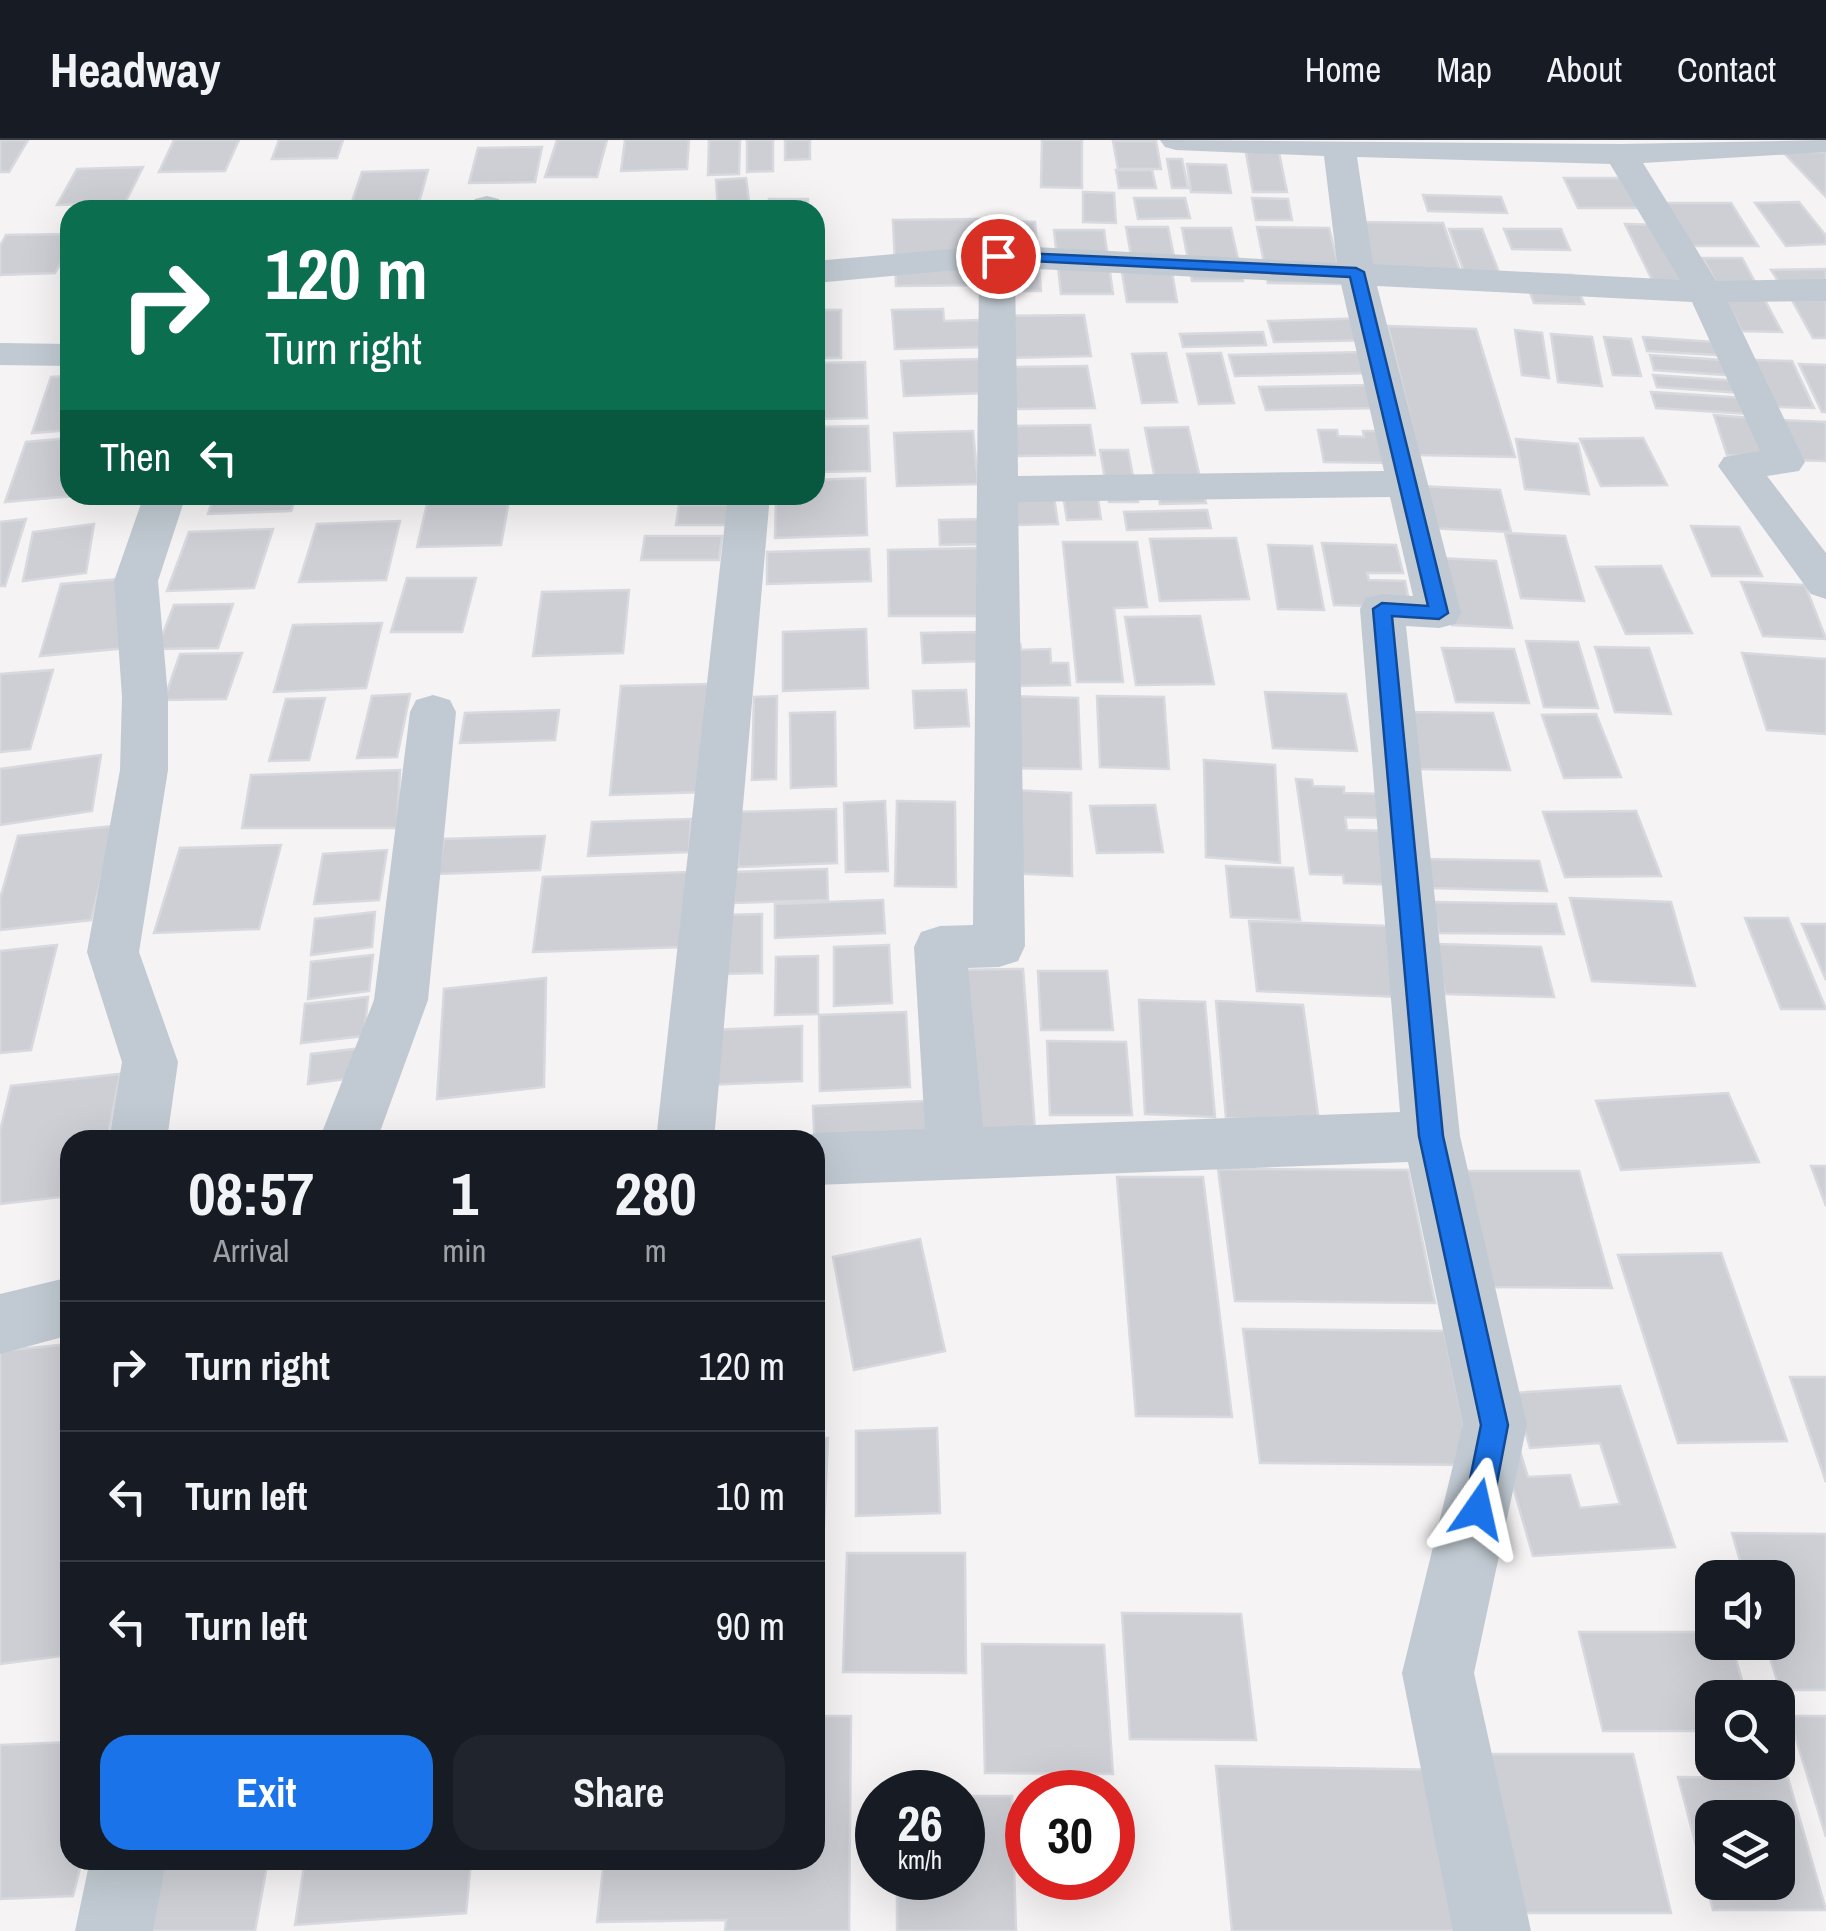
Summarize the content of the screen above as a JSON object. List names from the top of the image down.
{
  "page": {
    "header": "Headway",
    "nav": [
      "Home",
      "Map",
      "About",
      "Contact"
    ],
    "turn": ["120 m", "Turn right"],
    "then": "Then",
    "eta": [
      "08:57",
      "Arrival",
      "1",
      "min",
      "280",
      "m"
    ],
    "list": [
      {
        "name": "Turn right",
        "value": "120 m"
      },
      {
        "name": "Turn left",
        "value": "10 m"
      },
      {
        "name": "Turn left",
        "value": "90 m"
      }
    ],
    "buttons": ["Exit", "Share"],
    "speed": "26 km/h",
    "limit": "30"
  }
}
